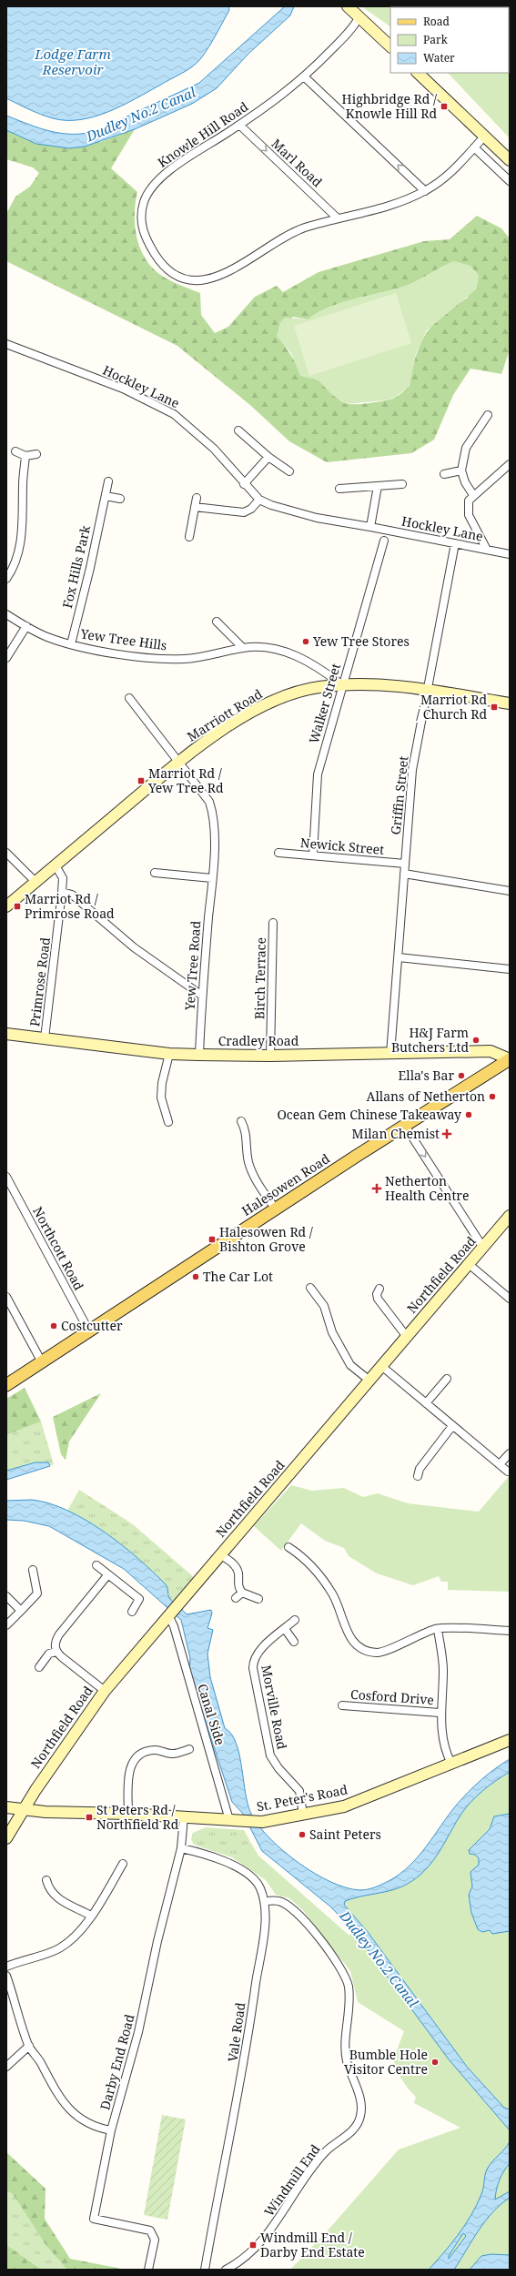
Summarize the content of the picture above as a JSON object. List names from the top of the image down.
{
  "streets": {
    "main road": ["Halesowen Road"],
    "street": [
      "Knowle Hill Road",
      "Marl Road",
      "Hockley Lane",
      "Fox Hills Park",
      "Yew Tree Hills",
      "Walker Street",
      "Marriott Road",
      "Griffin Street",
      "Newick Street",
      "Yew Tree Road",
      "Birch Terrace",
      "Primrose Road",
      "Cradley Road",
      "Northcott Road",
      "Northfield Road",
      "Cosford Drive",
      "Morville Road",
      "Canal Side",
      "St. Peter's Road",
      "Vale Road",
      "Darby End Road",
      "Windmill End"
    ]
  },
  "crossings": [
    ["Knowle Hill Road", "Marl Road"],
    ["Hockley Lane", "Griffin Street"],
    ["Fox Hills Park", "Yew Tree Hills"],
    ["Yew Tree Hills", "Walker Street"],
    ["Yew Tree Hills", "Marriott Road"],
    ["Walker Street", "Marriott Road"],
    ["Walker Street", "Newick Street"],
    ["Marriott Road", "Griffin Street"],
    ["Marriott Road", "Yew Tree Road"],
    ["Marriott Road", "Primrose Road"],
    ["Griffin Street", "Newick Street"],
    ["Griffin Street", "Cradley Road"],
    ["Yew Tree Road", "Cradley Road"],
    ["Birch Terrace", "Cradley Road"],
    ["Primrose Road", "Cradley Road"],
    ["Cradley Road", "Halesowen Road"],
    ["Halesowen Road", "Northcott Road"],
    ["Northfield Road", "Canal Side"],
    ["Northfield Road", "St. Peter's Road"],
    ["Morville Road", "St. Peter's Road"],
    ["Canal Side", "St. Peter's Road"],
    ["St. Peter's Road", "Darby End Road"],
    ["Vale Road", "Darby End Road"],
    ["Vale Road", "Windmill End"]
  ],
  "one_way": ["Marl Road"],
  "water": ["Lodge Farm Reservoir", "Dudley No.2 Canal"],
  "places": {
    "transit": [
      "Highbridge Rd / Knowle Hill Rd",
      "Marriot Rd / Church Rd",
      "Marriot Rd / Yew Tree Rd",
      "Marriot Rd / Primrose Road",
      "Halesowen Rd / Bishton Grove",
      "St Peters Rd / Northfield Rd",
      "Windmill End / Darby End Estate"
    ],
    "other": [
      "Yew Tree Stores",
      "H&J Farm Butchers Ltd",
      "Ella's Bar",
      "Allans of Netherton",
      "Ocean Gem Chinese Takeaway",
      "The Car Lot",
      "Costcutter",
      "Saint Peters",
      "Bumble Hole Visitor Centre"
    ],
    "health": ["Milan Chemist", "Netherton Health Centre"]
  },
  "legend": ["Road", "Park", "Water"]
}
